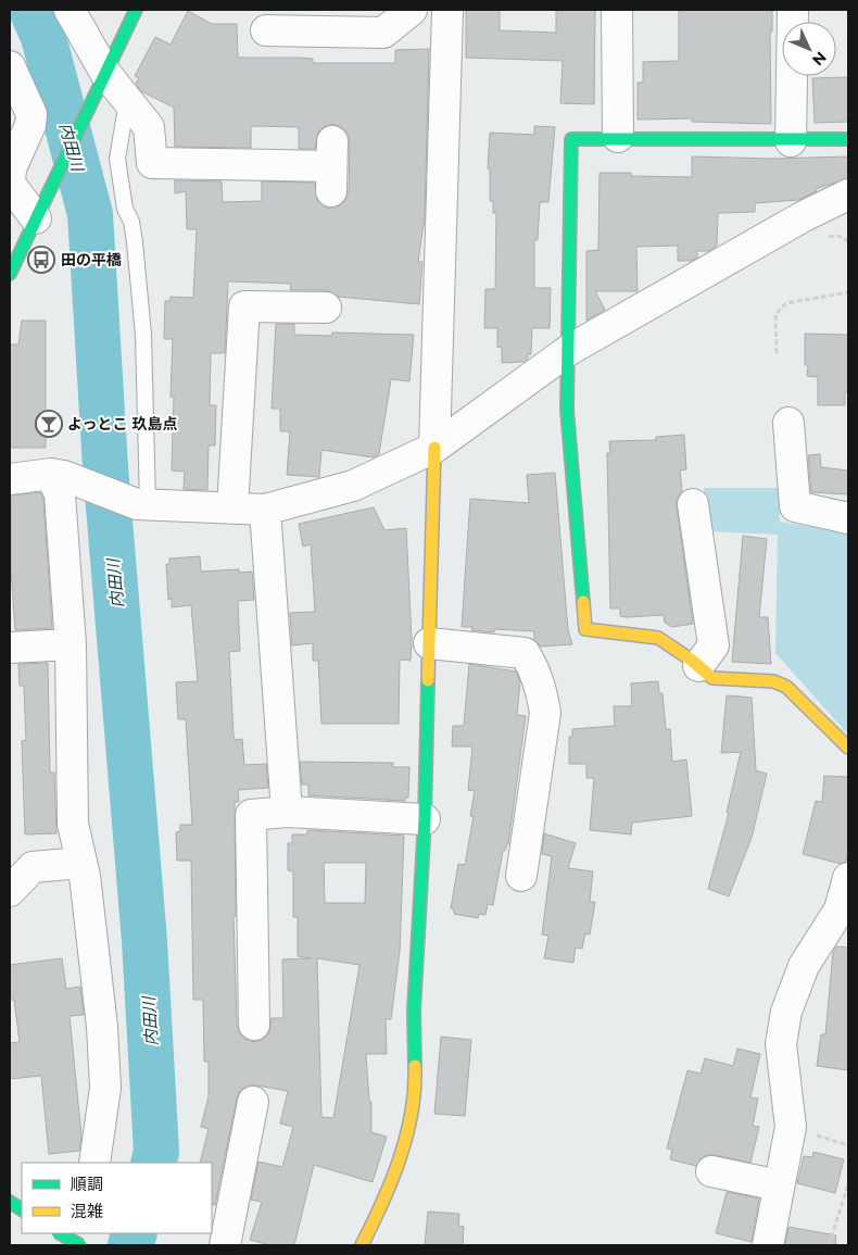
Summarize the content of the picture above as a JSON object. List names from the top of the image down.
{
  "water": ["内田川"],
  "places": {
    "bus stop": ["田の平橋"],
    "bar": ["よっとこ 玖島点"]
  },
  "legend": ["順調", "混雑"],
  "north": "bottom right"
}
